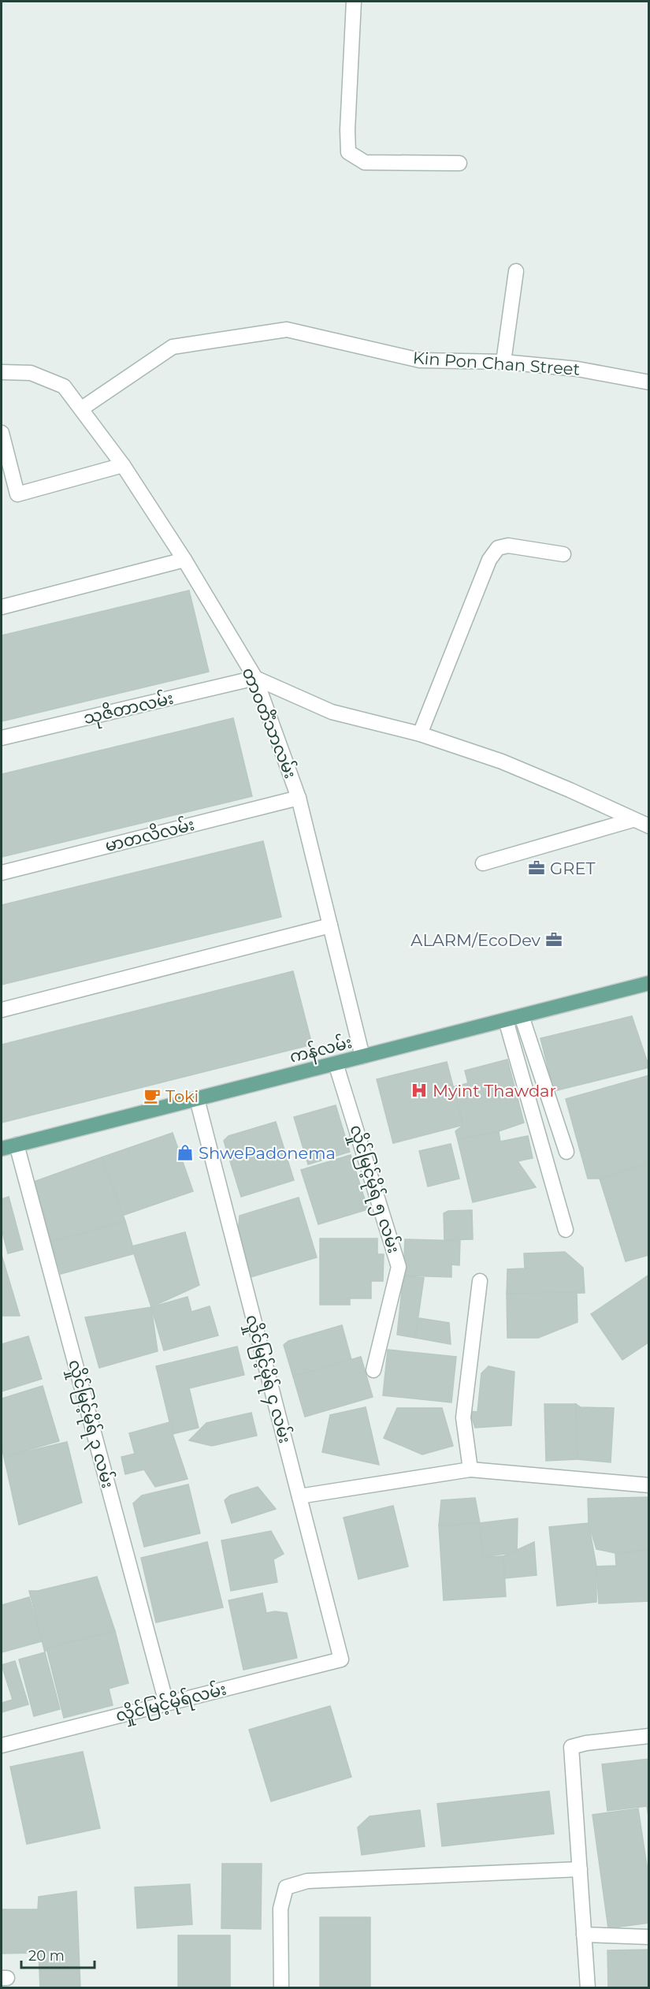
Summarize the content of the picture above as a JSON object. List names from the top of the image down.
{
  "streets": {
    "main road": ["ကန်လမ်း"],
    "street": [
      "Kin Pon Chan Street",
      "သုဇိတာလမ်း",
      "တာဝတိံသာလမ်း",
      "မာတလိလမ်း",
      "လှိုင်မြင့်မိုရ် ၅ လမ်း",
      "လှိုင်မြင့်မိုရ် ၄ လမ်း",
      "လှိုင်မြင့်မိုရ် ၃ လမ်း",
      "လှိုင်မြင့်မိုရ်လမ်း"
    ]
  },
  "crossings": [
    ["Kin Pon Chan Street", "တာဝတိံသာလမ်း"],
    ["သုဇိတာလမ်း", "တာဝတိံသာလမ်း"],
    ["တာဝတိံသာလမ်း", "မာတလိလမ်း"],
    ["တာဝတိံသာလမ်း", "ကန်လမ်း"],
    ["ကန်လမ်း", "လှိုင်မြင့်မိုရ် ၅ လမ်း"],
    ["ကန်လမ်း", "လှိုင်မြင့်မိုရ် ၄ လမ်း"],
    ["ကန်လမ်း", "လှိုင်မြင့်မိုရ် ၃ လမ်း"],
    ["လှိုင်မြင့်မိုရ် ၄ လမ်း", "လှိုင်မြင့်မိုရ်လမ်း"],
    ["လှိုင်မြင့်မိုရ် ၃ လမ်း", "လှိုင်မြင့်မိုရ်လမ်း"]
  ],
  "places": {
    "office": ["GRET", "ALARM/EcoDev"],
    "hospital": ["Myint Thawdar"],
    "cafe": ["Toki"],
    "shop": ["ShwePadonema"]
  },
  "scale_bar": "20 m"
}
